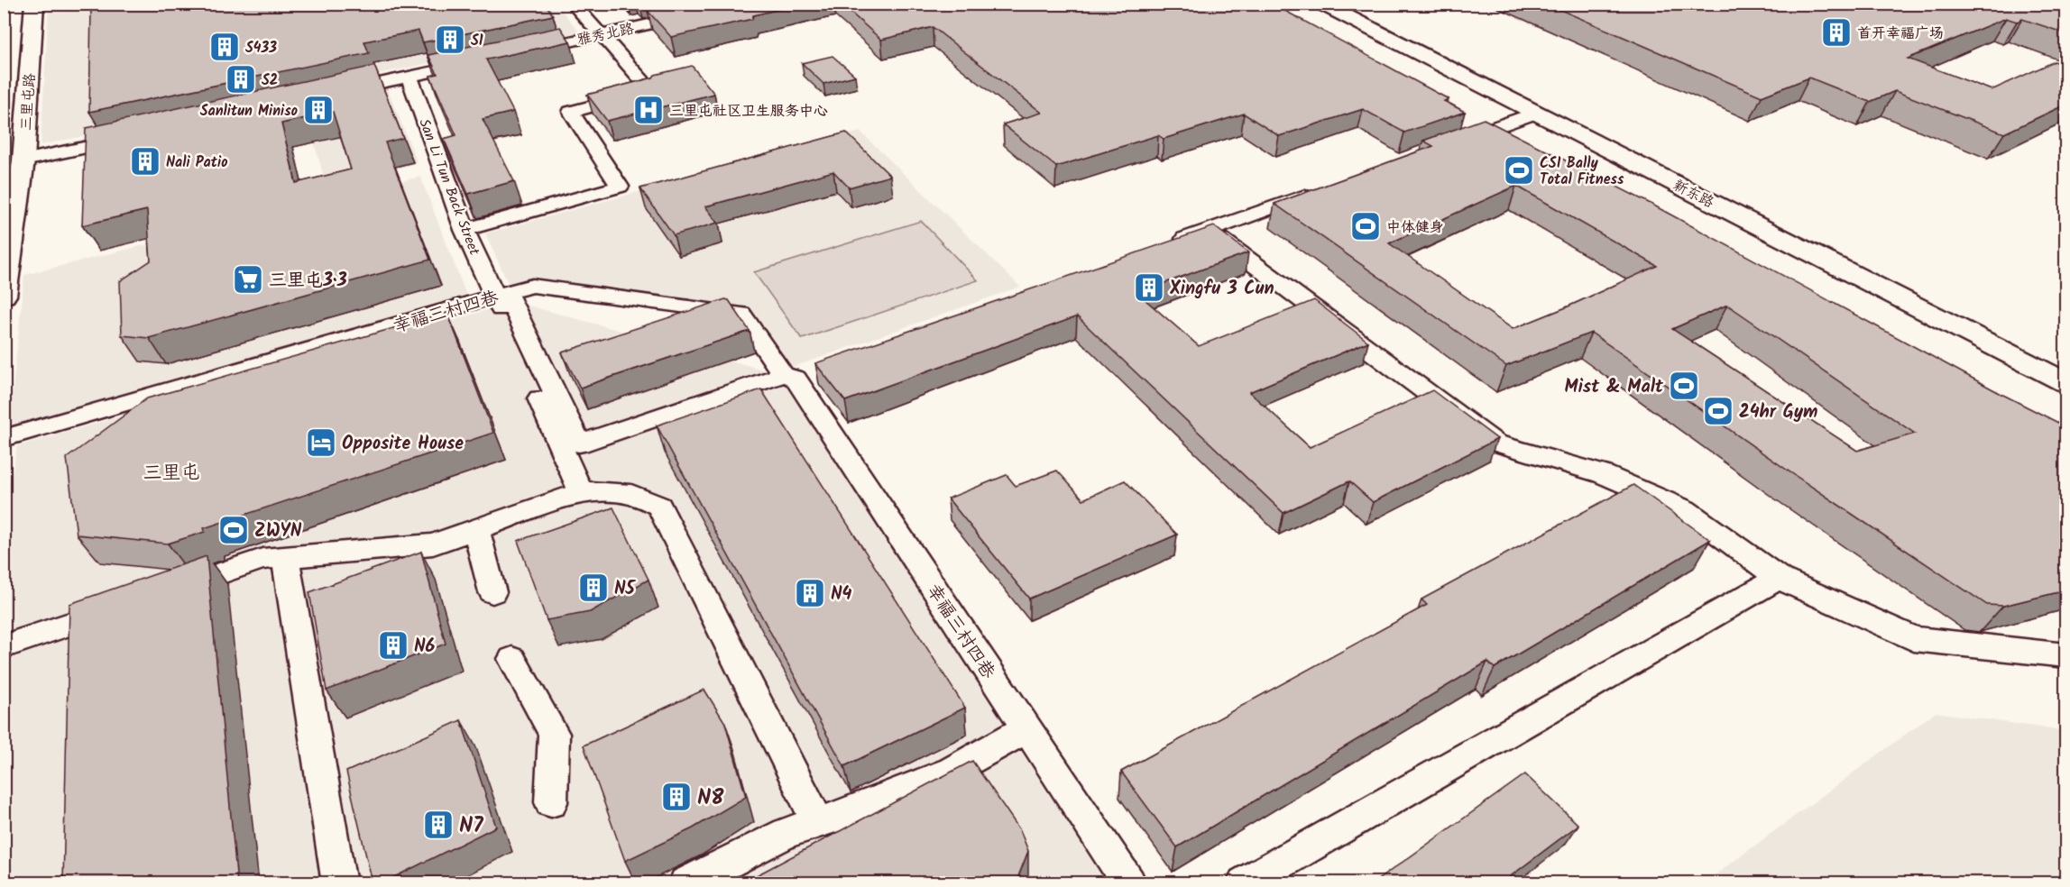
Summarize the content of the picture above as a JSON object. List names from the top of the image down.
{
  "streets": {
    "main road": ["三里屯路", "新东路"],
    "street": ["雅秀北路", "San Li Tun Back Street", "幸福三村四巷"]
  },
  "crossings": [
    ["San Li Tun Back Street", "幸福三村四巷"]
  ],
  "districts": ["三里屯"],
  "places": {
    "building": [
      "首开幸福广场",
      "S1",
      "S433",
      "S2",
      "Sanlitun Miniso",
      "Nali Patio",
      "Xingfu 3 Cun",
      "N5",
      "N4",
      "N6",
      "N8",
      "N7"
    ],
    "hospital": ["三里屯社区卫生服务中心"],
    "sports": [
      "CSI Bally Total Fitness",
      "中体健身",
      "Mist & Malt",
      "24hr Gym",
      "ZWYN"
    ],
    "supermarket": ["三里屯3·3"],
    "hotel": ["Opposite House"]
  }
}
